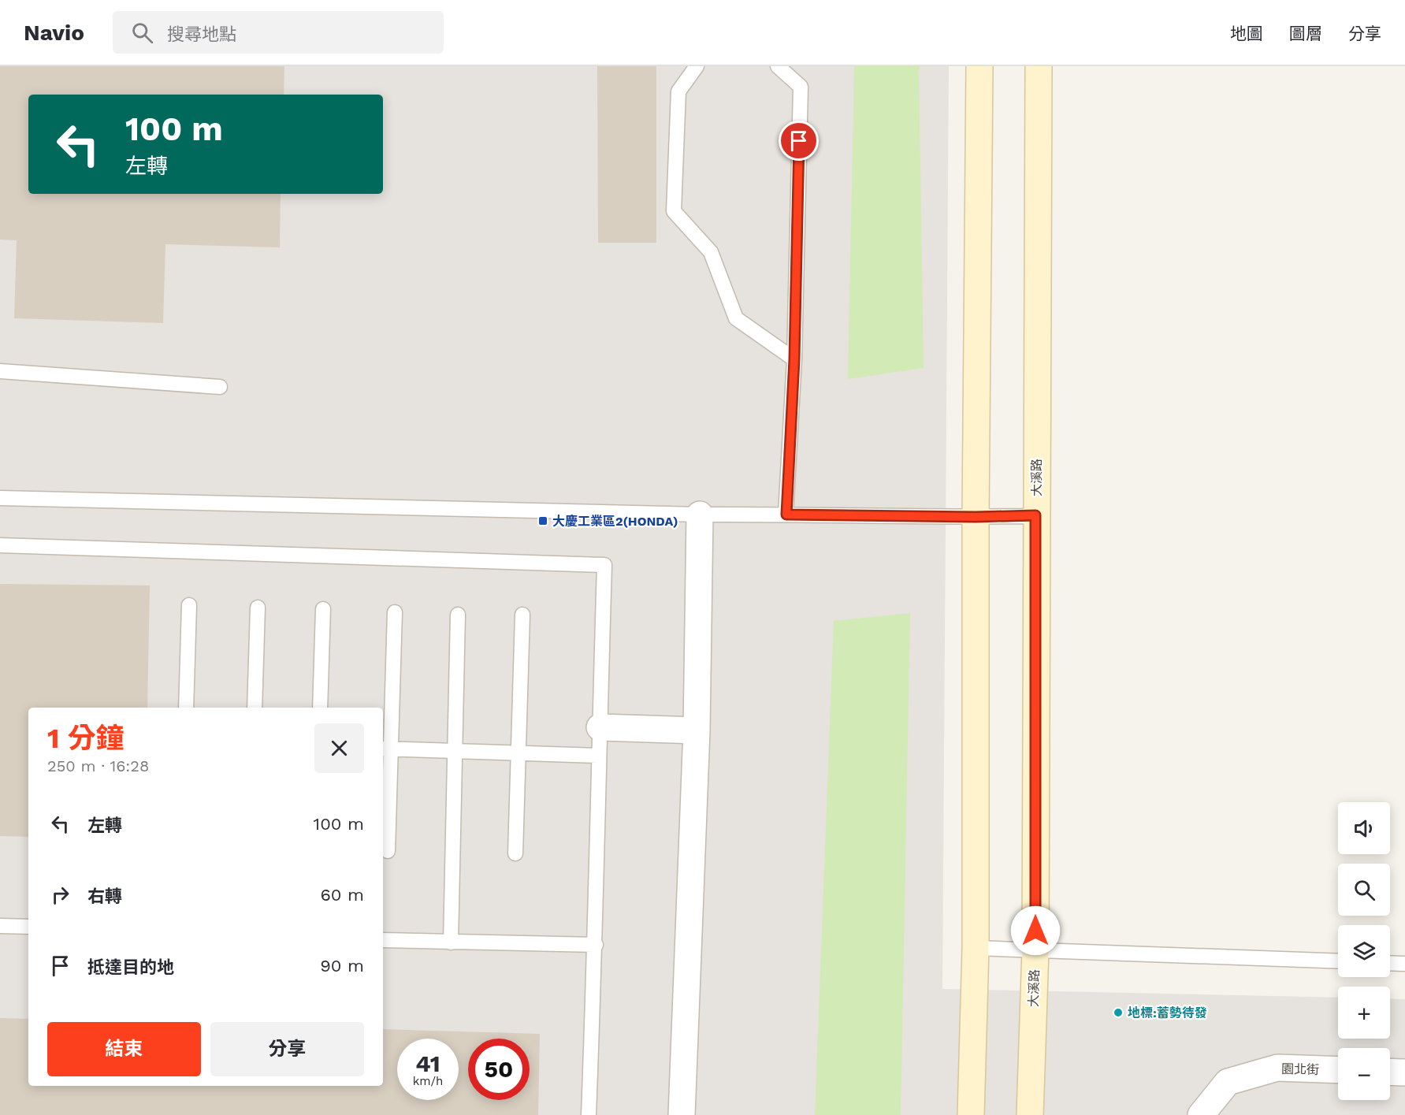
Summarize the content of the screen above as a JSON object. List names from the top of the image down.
{
  "streets": {
    "main road": ["大溪路"],
    "street": ["園北街"]
  },
  "places": {
    "transit": ["大慶工業區2(HONDA)"],
    "other": ["地標:蓄勢待發"]
  },
  "page": {
    "header": "Navio",
    "search": "搜尋地點",
    "nav": ["地圖", "圖層", "分享"],
    "turn": ["100 m", "左轉"],
    "heading": ["1 分鐘", "250 m · 16:28"],
    "list": [
      {
        "name": "左轉",
        "value": "100 m"
      },
      {
        "name": "右轉",
        "value": "60 m"
      },
      {
        "name": "抵達目的地",
        "value": "90 m"
      }
    ],
    "map_buttons": ["+", "−"],
    "buttons": ["結束", "分享"],
    "speed": "41 km/h",
    "limit": "50"
  }
}
